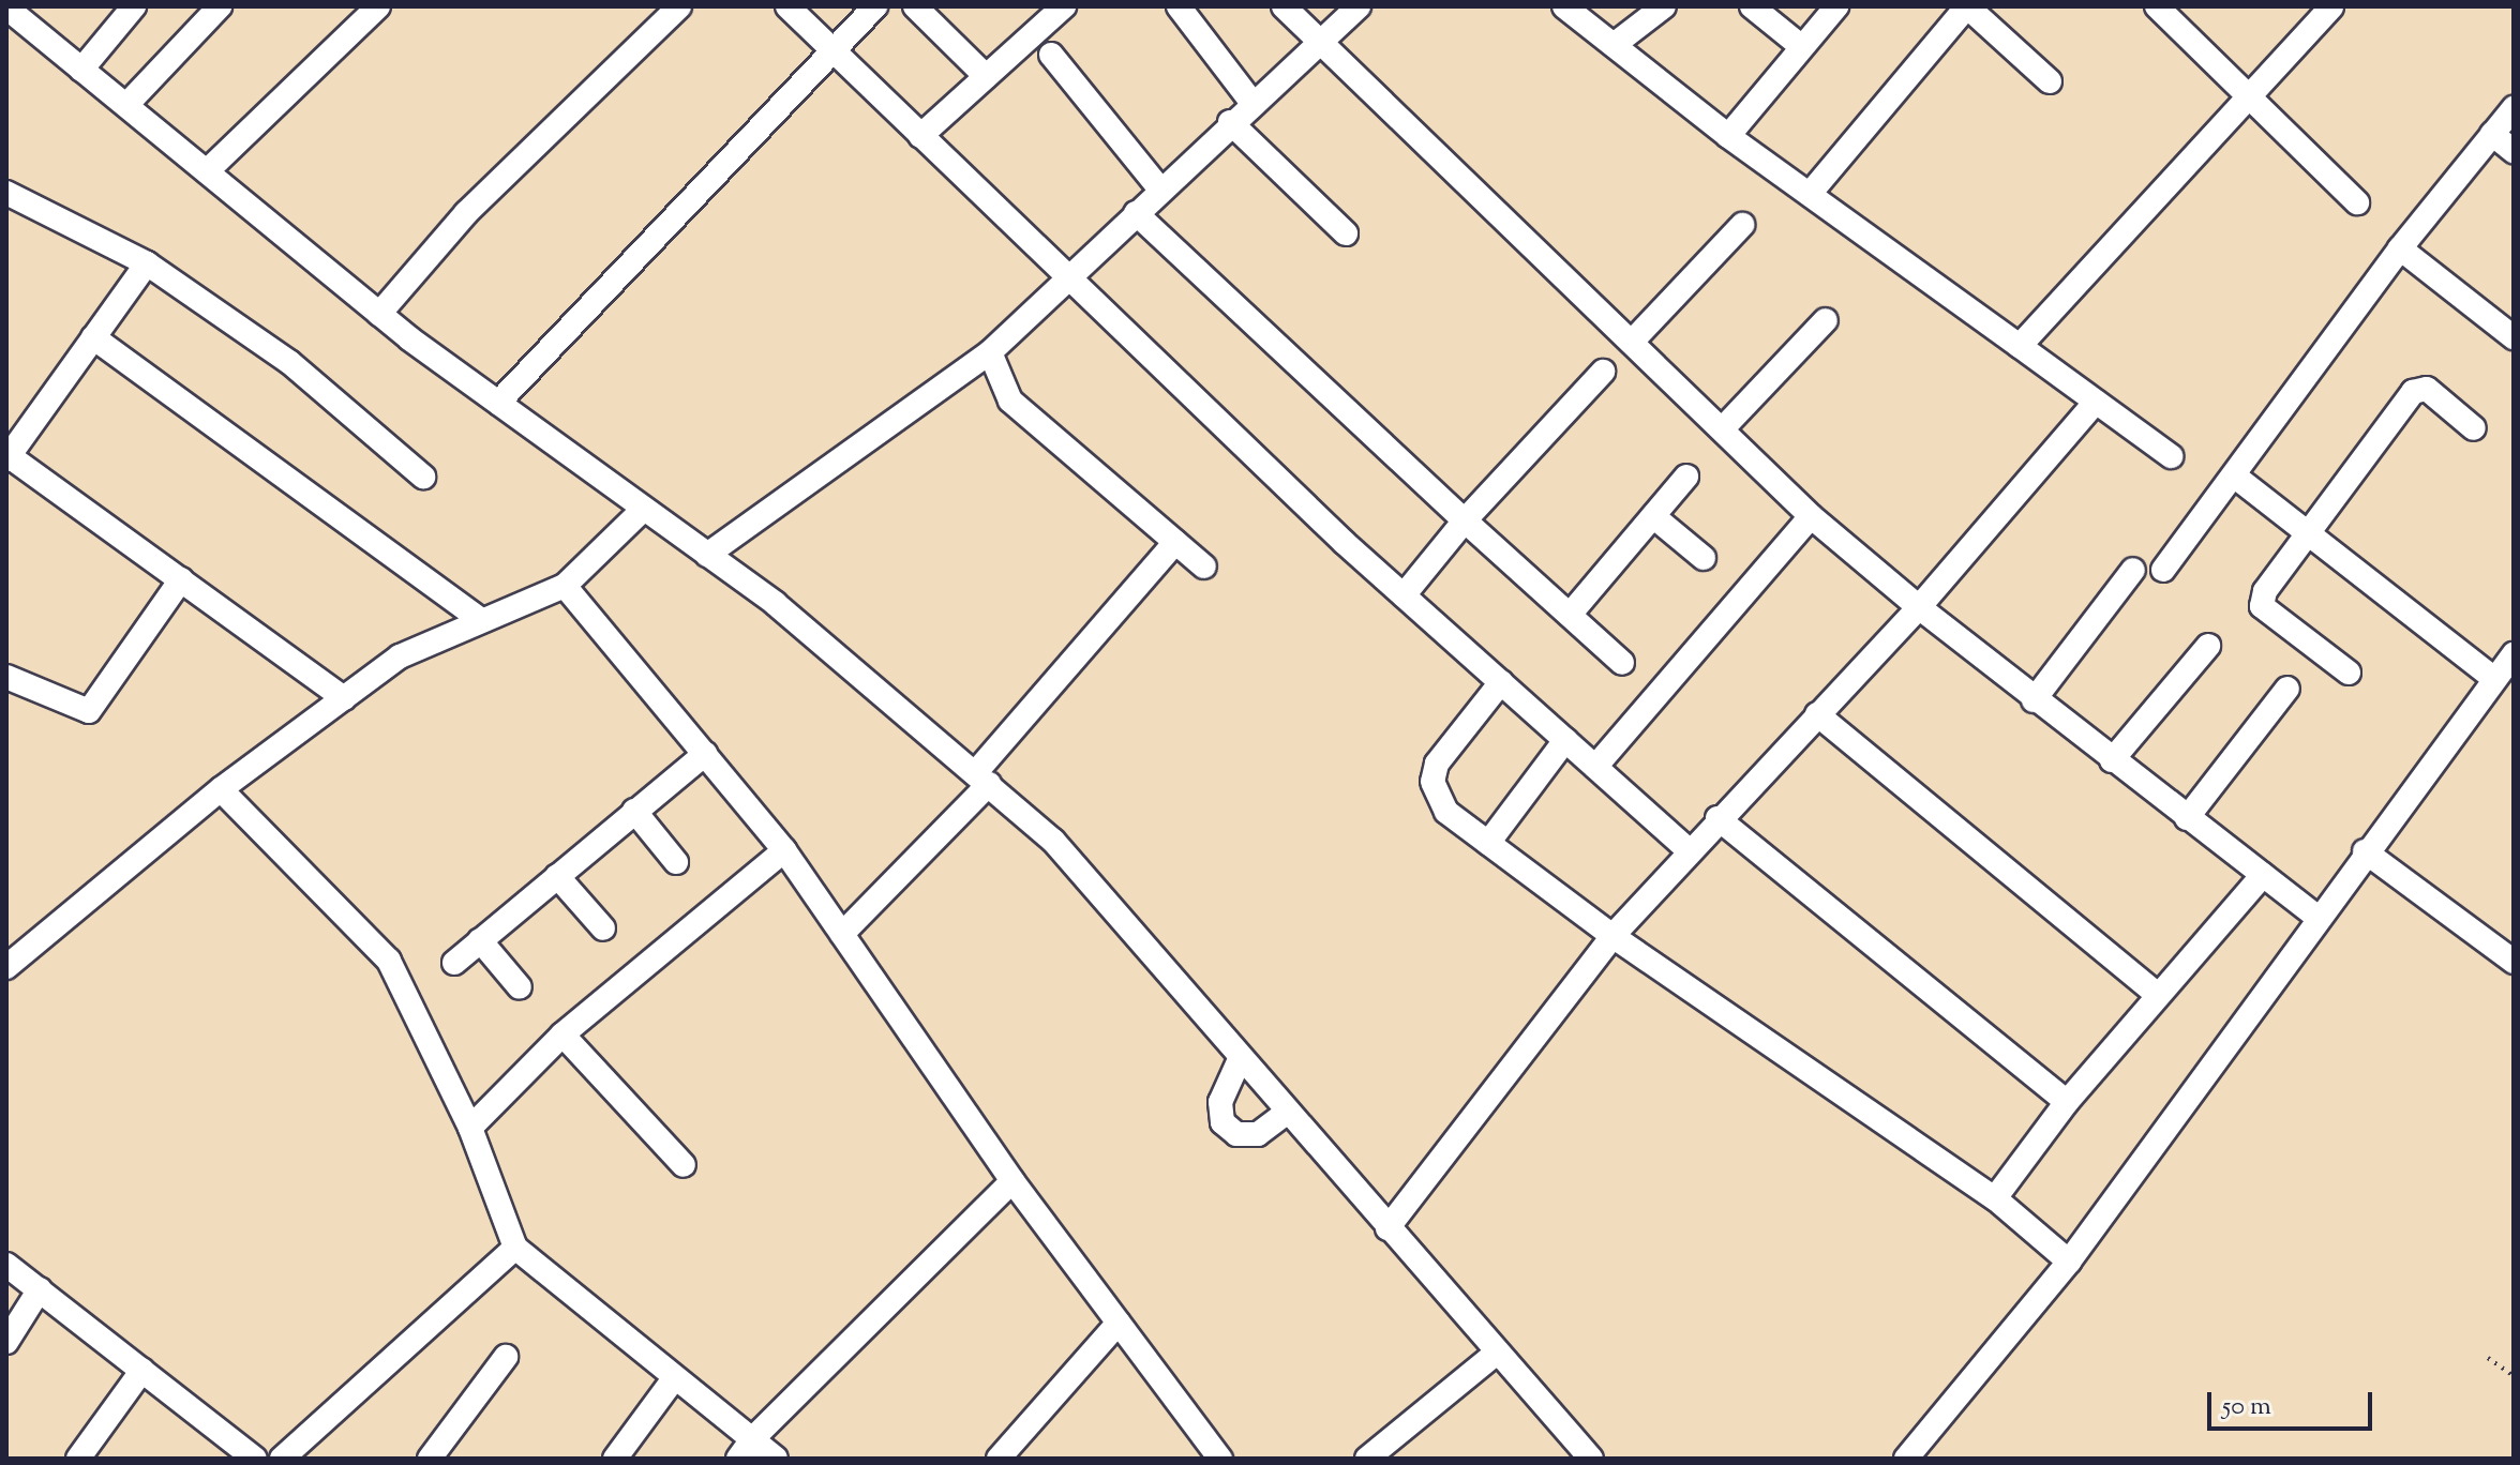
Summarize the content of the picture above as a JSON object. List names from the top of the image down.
{
  "scale_bar": "50 m"
}
